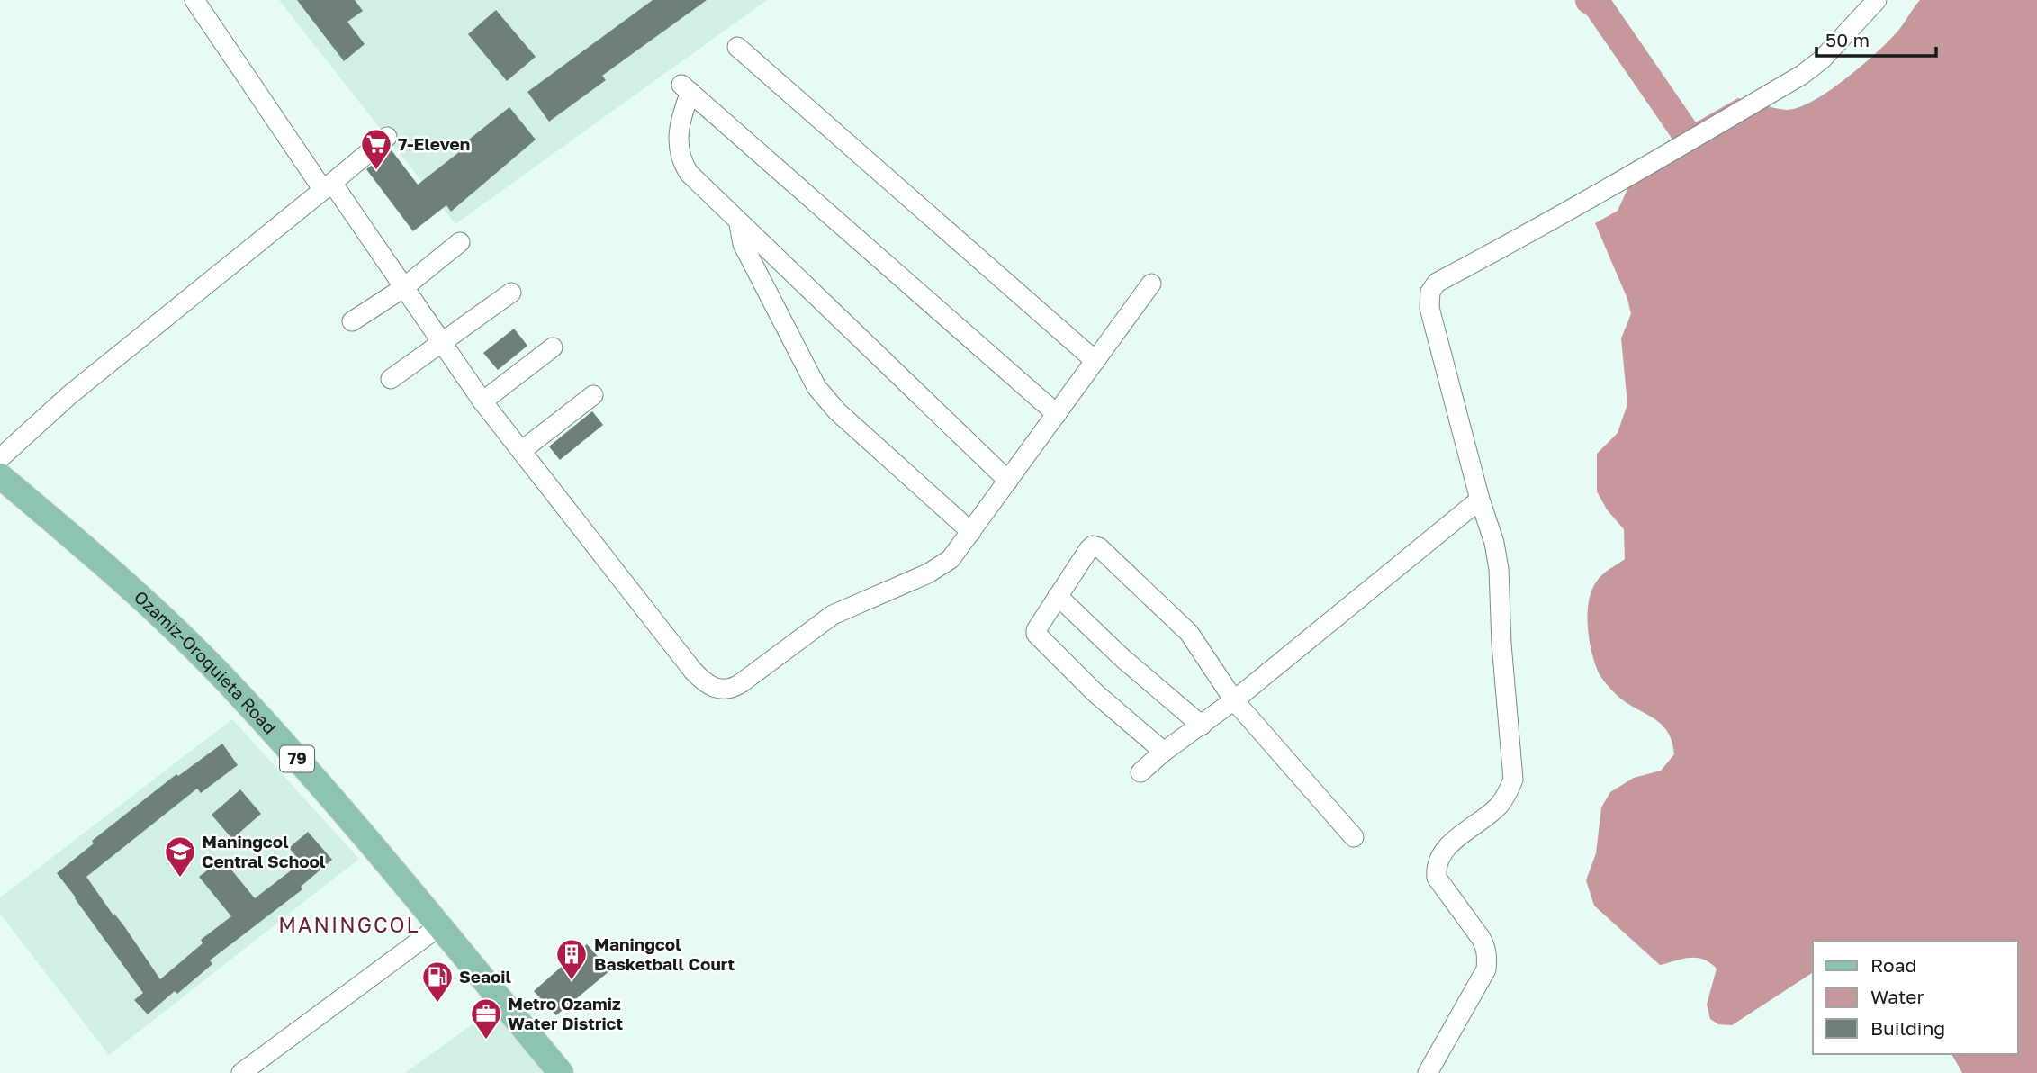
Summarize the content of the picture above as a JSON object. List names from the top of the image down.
{
  "streets": {
    "main road": ["Ozamiz-Oroquieta Road", "79"]
  },
  "districts": ["MANINGCOL"],
  "places": {
    "supermarket": ["7-Eleven"],
    "school or university": ["Maningcol Central School"],
    "building": ["Maningcol Basketball Court"],
    "fuel station": ["Seaoil"],
    "office": ["Metro Ozamiz Water District"]
  },
  "legend": ["Road", "Water", "Building"],
  "scale_bar": "50 m"
}
